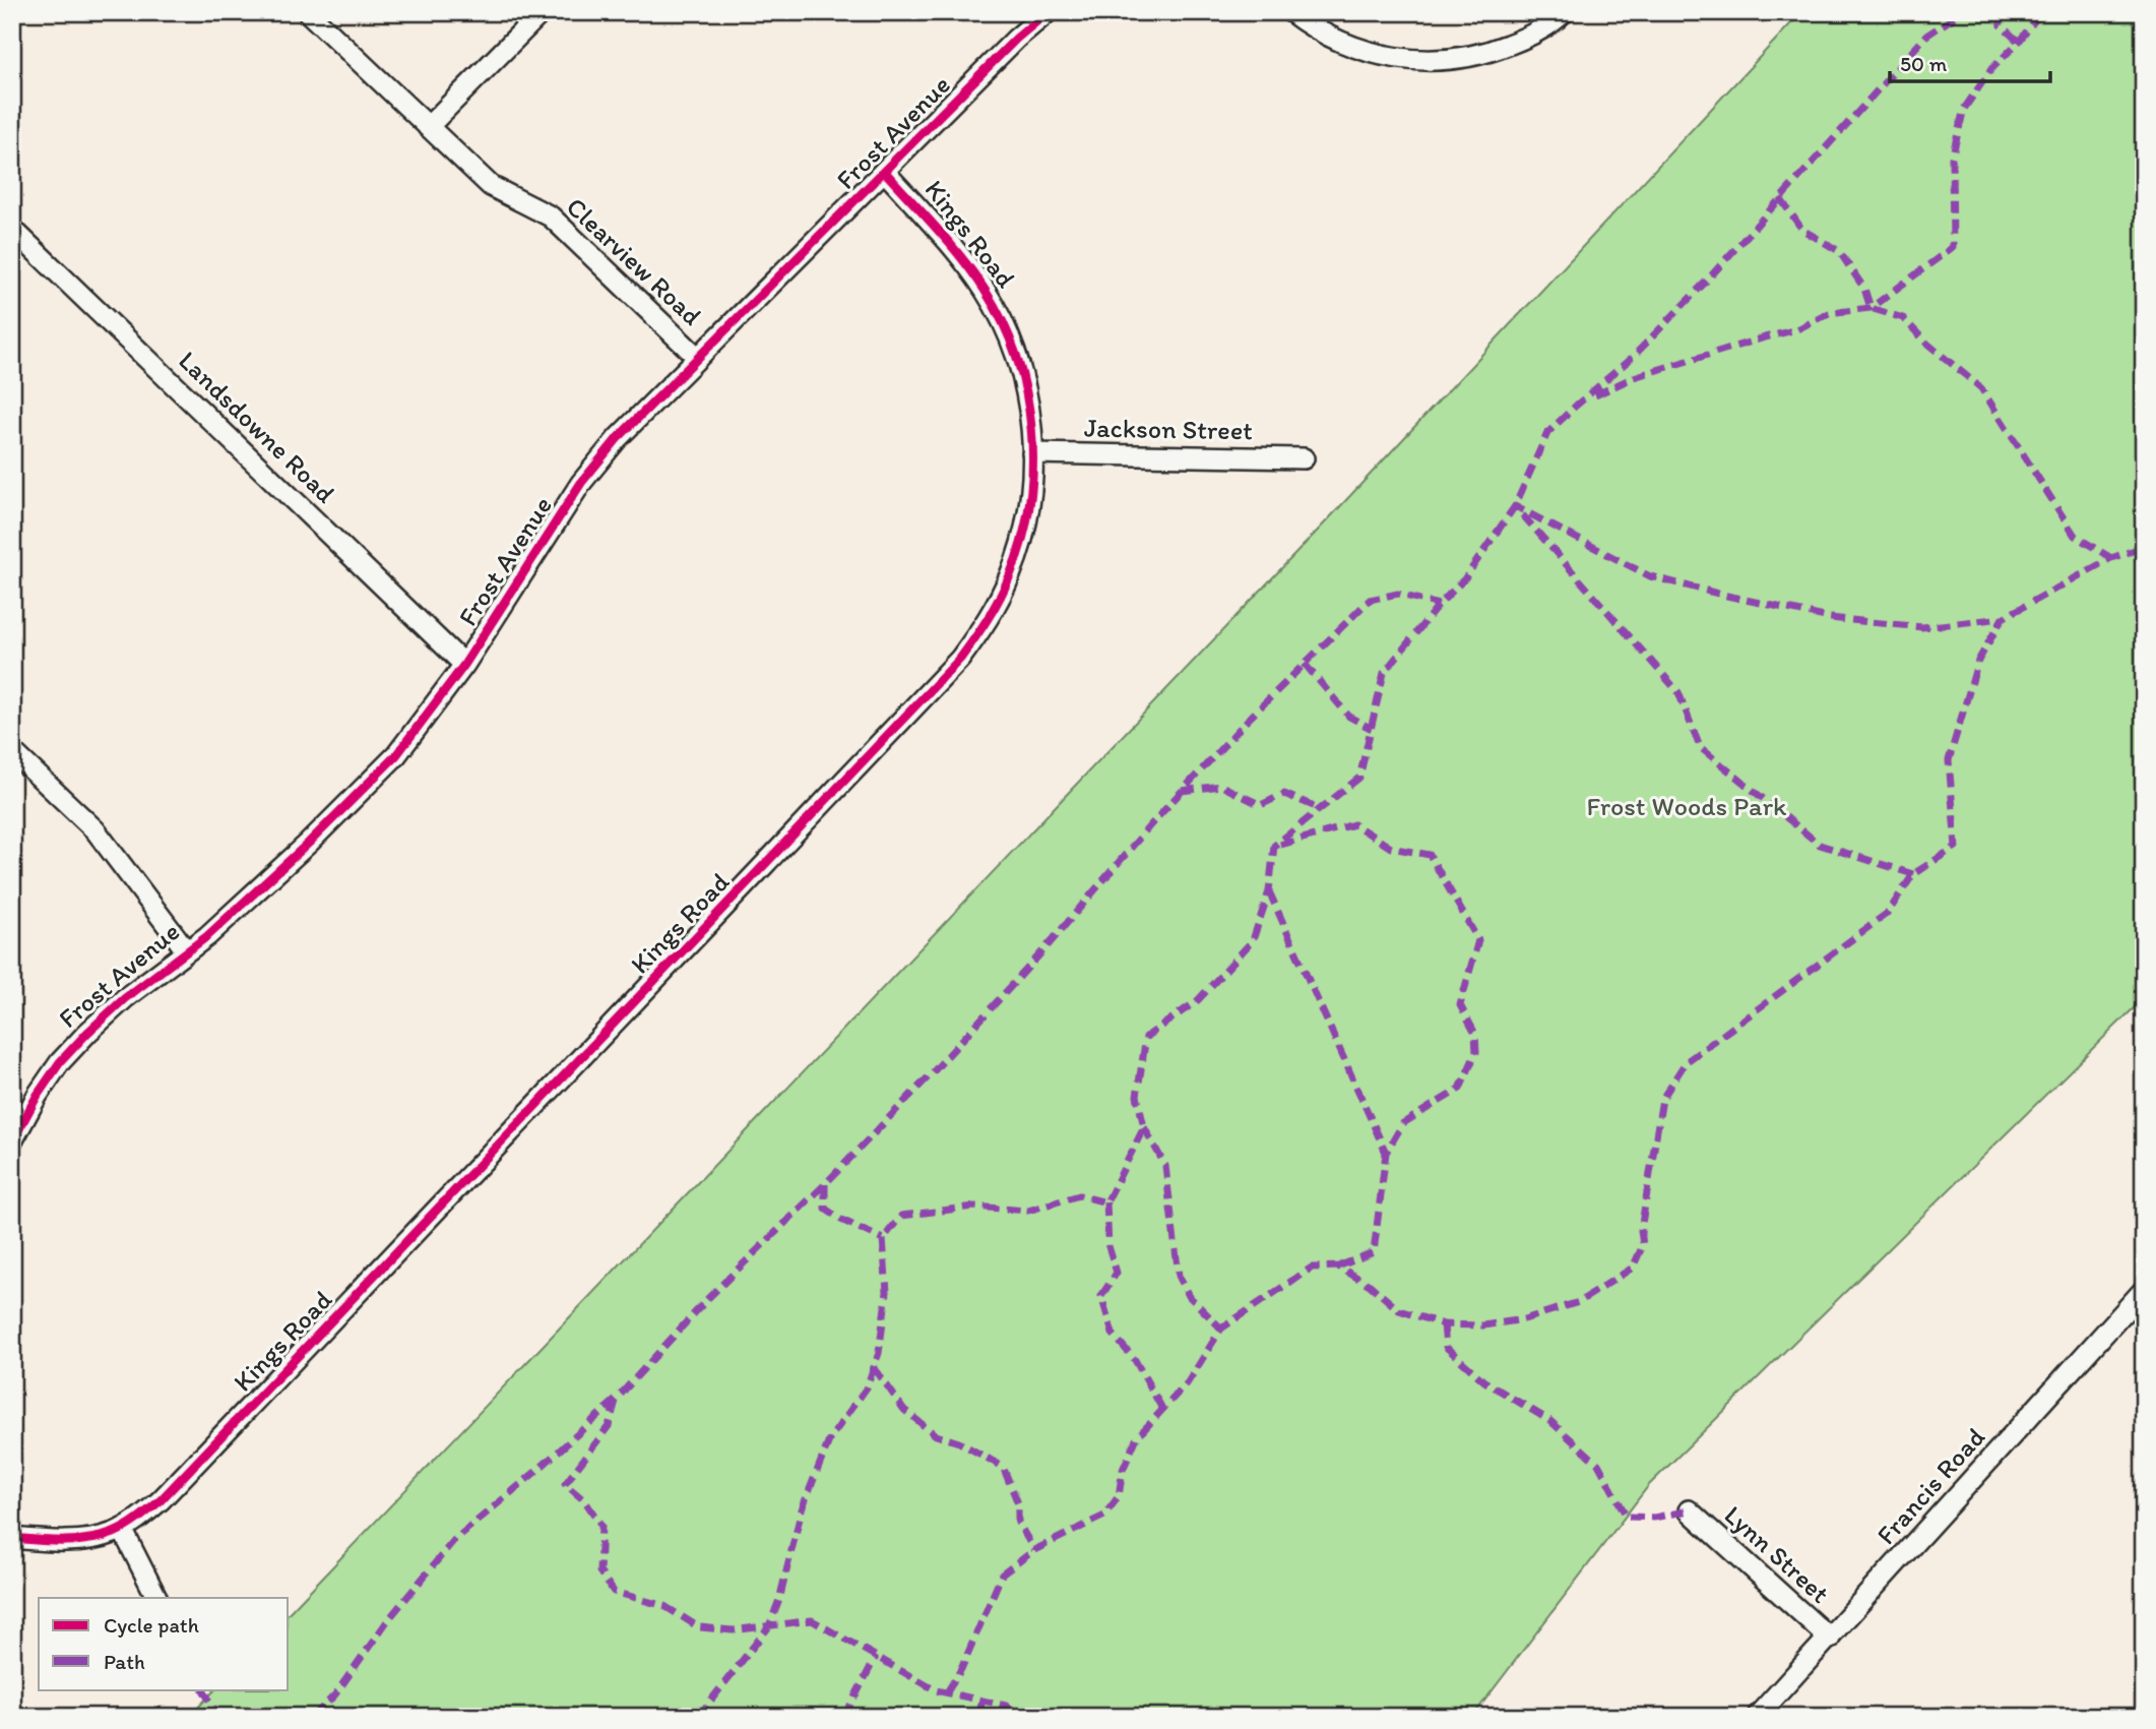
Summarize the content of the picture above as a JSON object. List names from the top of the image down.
{
  "streets": {
    "street": [
      "Frost Avenue",
      "Kings Road",
      "Clearview Road",
      "Landsdowne Road",
      "Jackson Street",
      "Francis Road",
      "Lynn Street"
    ]
  },
  "crossings": [
    ["Frost Avenue", "Kings Road"],
    ["Frost Avenue", "Clearview Road"],
    ["Frost Avenue", "Landsdowne Road"],
    ["Kings Road", "Jackson Street"],
    ["Francis Road", "Lynn Street"]
  ],
  "parks": ["Frost Woods Park"],
  "legend": ["Cycle path", "Path"],
  "scale_bar": "50 m"
}
